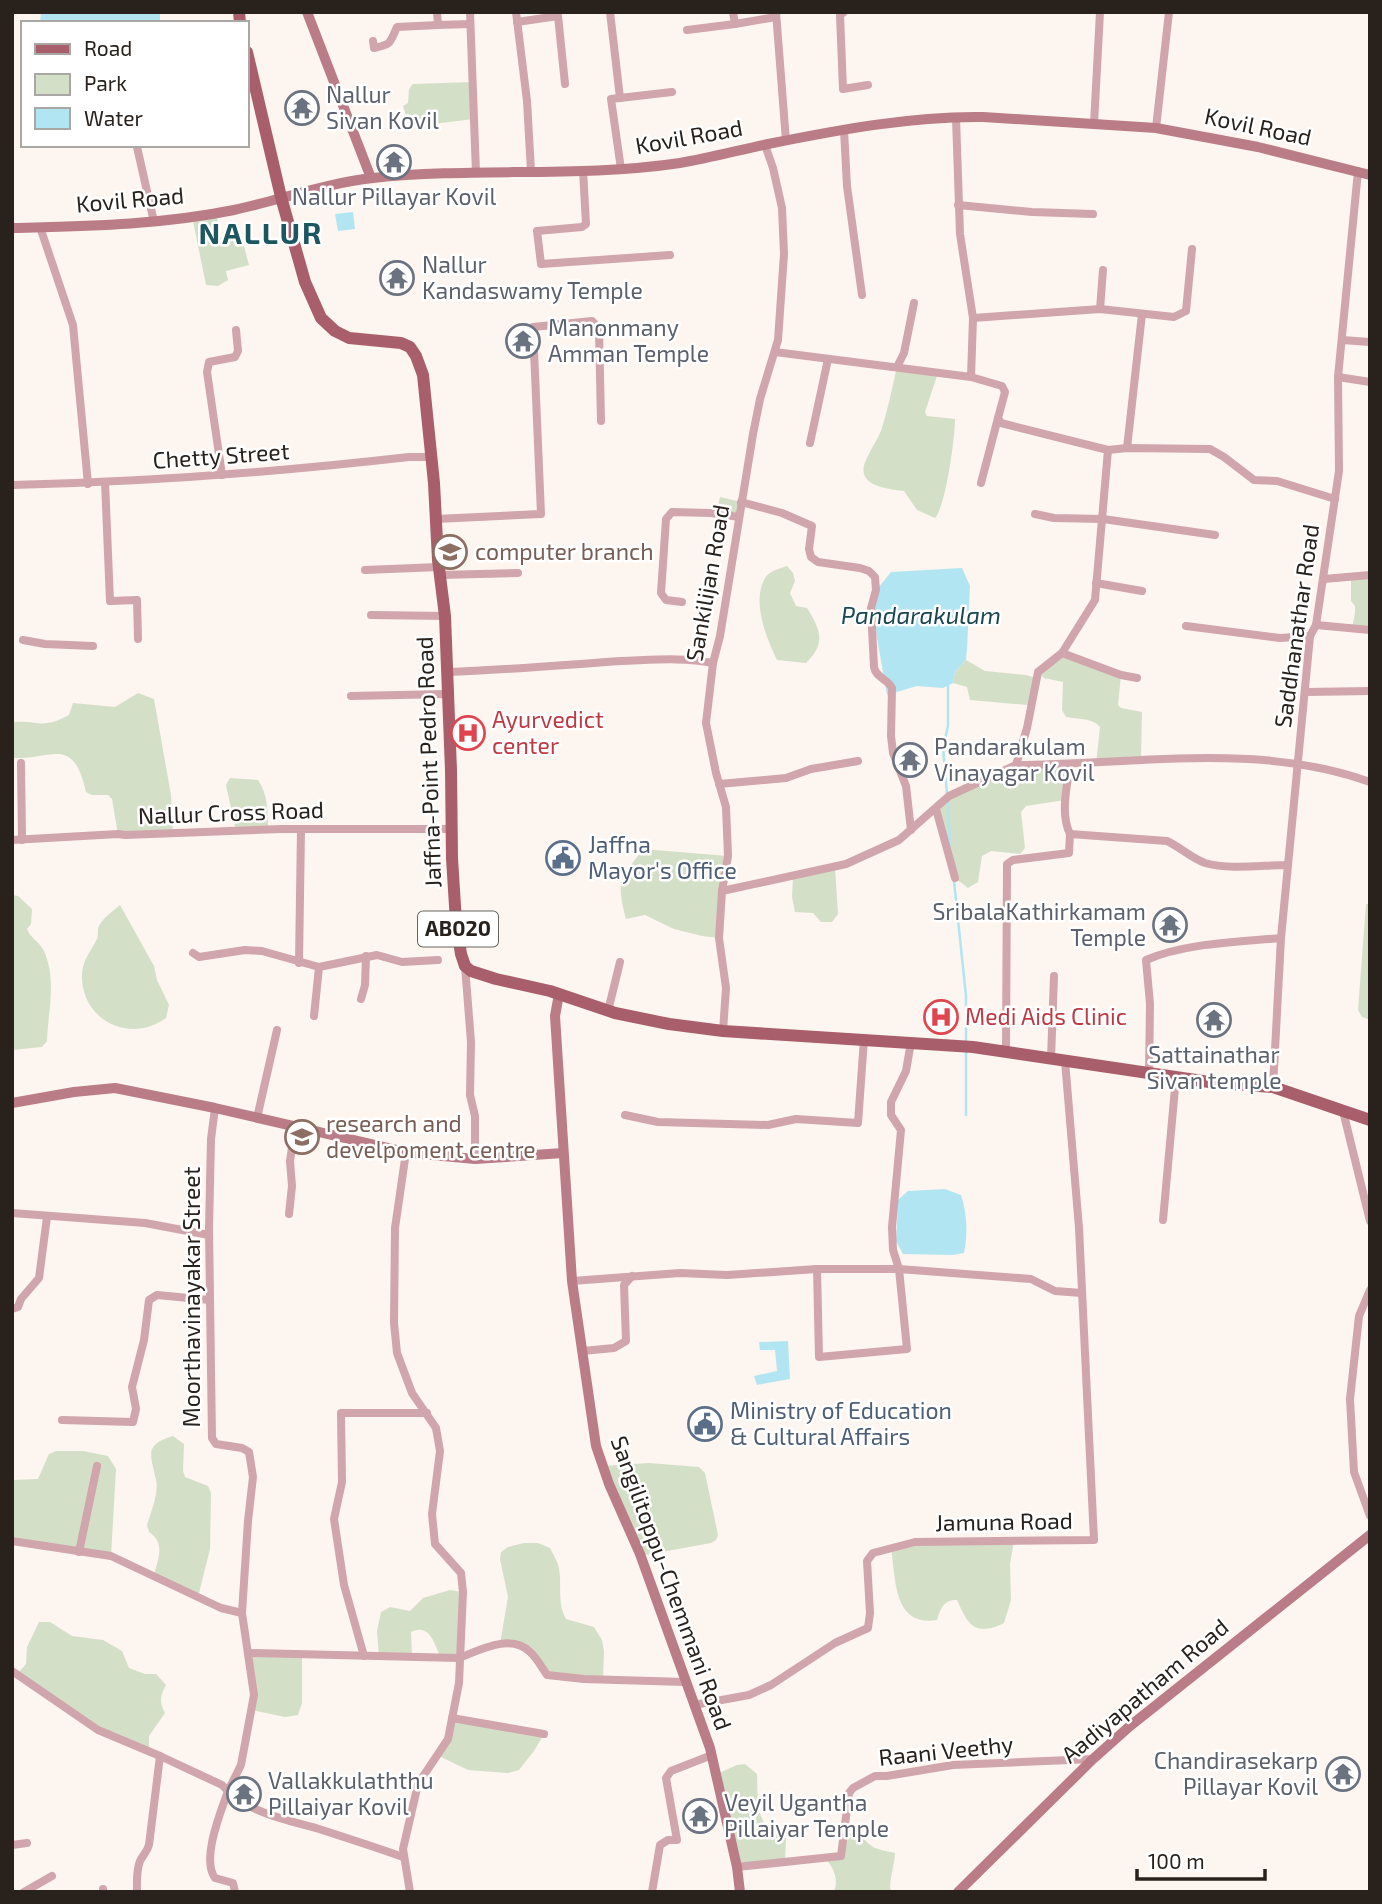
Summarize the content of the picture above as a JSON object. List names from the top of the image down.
{
  "streets": {
    "main road": ["Jaffna-Point Pedro Road", "AB020"],
    "street": [
      "Kovil Road",
      "Chetty Street",
      "Sankilijan Road",
      "Saddhanathar Road",
      "Nallur Cross Road",
      "Moorthavinayakar Street",
      "Jamuna Road",
      "Sangilitoppu-Chemmani Road",
      "Aadiyapatham Road",
      "Raani Veethy"
    ]
  },
  "crossings": [
    ["Kovil Road", "Sankilijan Road"],
    ["Kovil Road", "Saddhanathar Road"],
    ["Kovil Road", "Jaffna-Point Pedro Road"],
    ["Chetty Street", "Jaffna-Point Pedro Road"],
    ["Sankilijan Road", "AB020"],
    ["Saddhanathar Road", "AB020"],
    ["Jaffna-Point Pedro Road", "Nallur Cross Road"],
    ["Jaffna-Point Pedro Road", "AB020"],
    ["AB020", "Jamuna Road"],
    ["AB020", "Sangilitoppu-Chemmani Road"],
    ["Jamuna Road", "Sangilitoppu-Chemmani Road"],
    ["Sangilitoppu-Chemmani Road", "Raani Veethy"],
    ["Aadiyapatham Road", "Raani Veethy"]
  ],
  "districts": ["NALLUR"],
  "water": ["Pandarakulam"],
  "places": {
    "temple": [
      "Nallur Sivan Kovil",
      "Nallur Pillayar Kovil",
      "Nallur Kandaswamy Temple",
      "Manonmany Amman Temple",
      "Pandarakulam Vinayagar Kovil",
      "SribalaKathirkamam Temple",
      "Sattainathar Sivan temple",
      "Chandirasekarp Pillayar Kovil",
      "Vallakkulaththu Pillaiyar Kovil",
      "Veyil Ugantha Pillaiyar Temple"
    ],
    "school or university": ["computer branch", "research and develpoment centre"],
    "hospital": ["Ayurvedict center", "Medi Aids Clinic"],
    "public building": ["Jaffna Mayor's Office", "Ministry of Education & Cultural Affairs"]
  },
  "legend": ["Road", "Park", "Water"],
  "scale_bar": "100 m"
}
